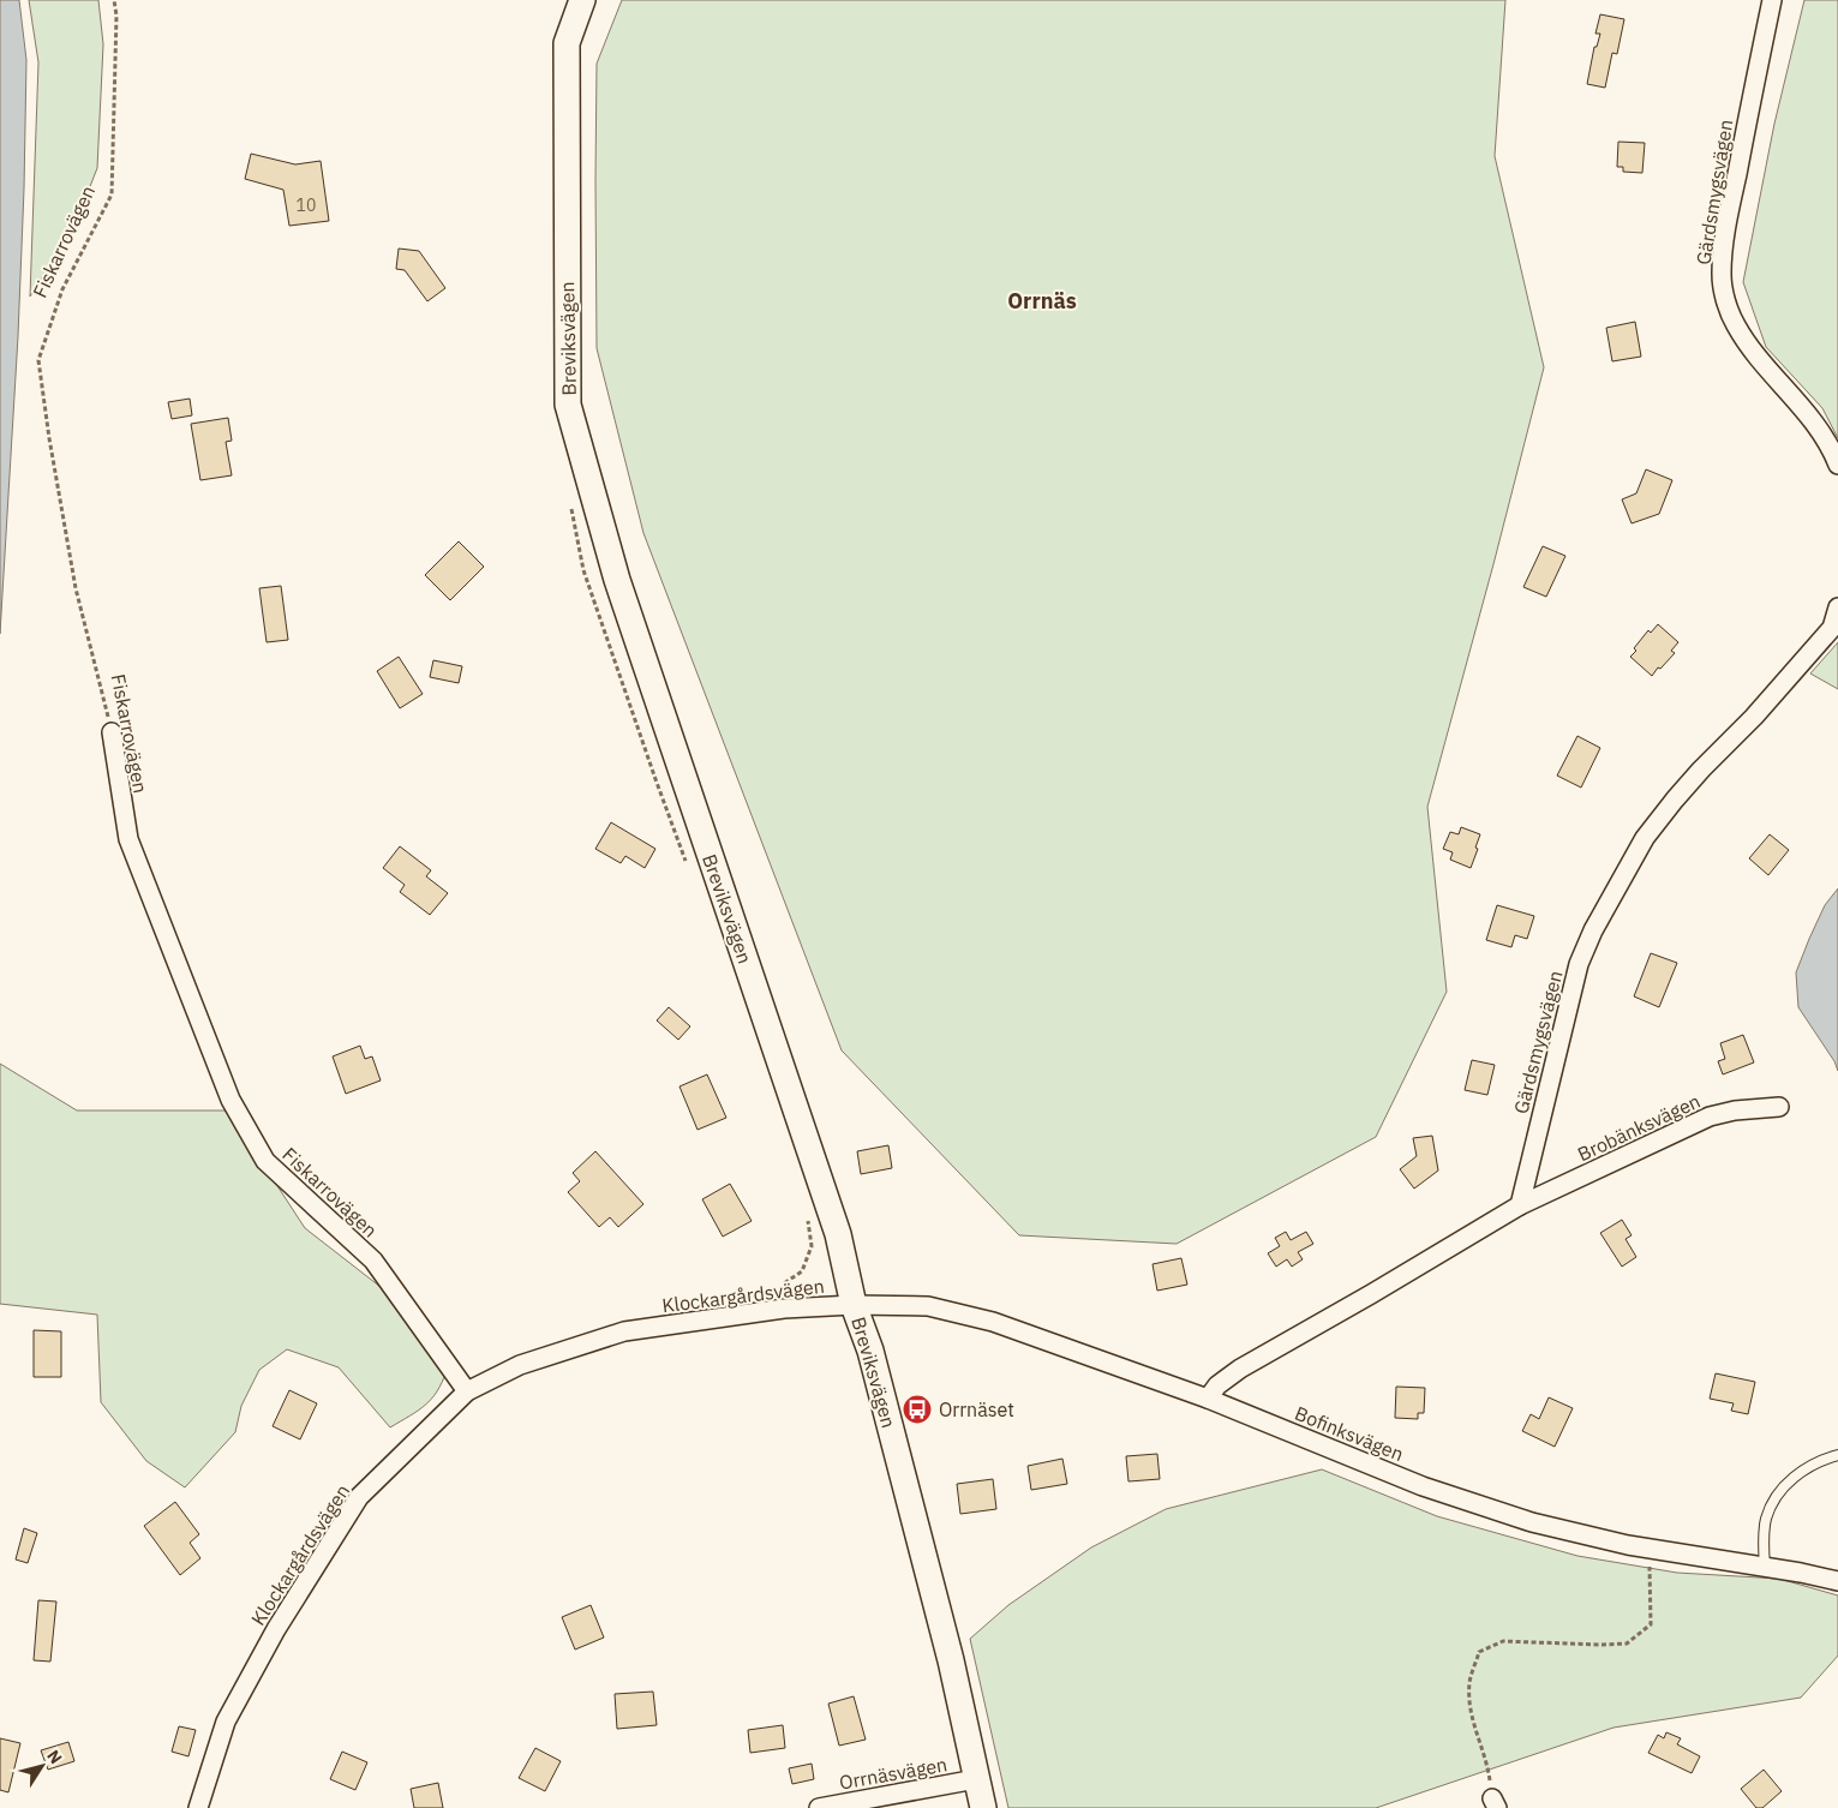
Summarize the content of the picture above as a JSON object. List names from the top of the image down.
{
  "streets": {
    "main road": ["Breviksvägen"],
    "street": [
      "Gärdsmygsvägen",
      "Fiskarrovägen",
      "Brobänksvägen",
      "Klockargårdsvägen",
      "Bofinksvägen",
      "Orrnäsvägen"
    ]
  },
  "crossings": [
    ["Gärdsmygsvägen", "Brobänksvägen"],
    ["Fiskarrovägen", "Klockargårdsvägen"],
    ["Breviksvägen", "Klockargårdsvägen"],
    ["Breviksvägen", "Bofinksvägen"],
    ["Breviksvägen", "Orrnäsvägen"],
    ["Klockargårdsvägen", "Bofinksvägen"]
  ],
  "districts": ["Orrnäs"],
  "places": {
    "bus stop": ["Orrnäset"]
  },
  "house_numbers": ["10"],
  "north": "top right"
}
